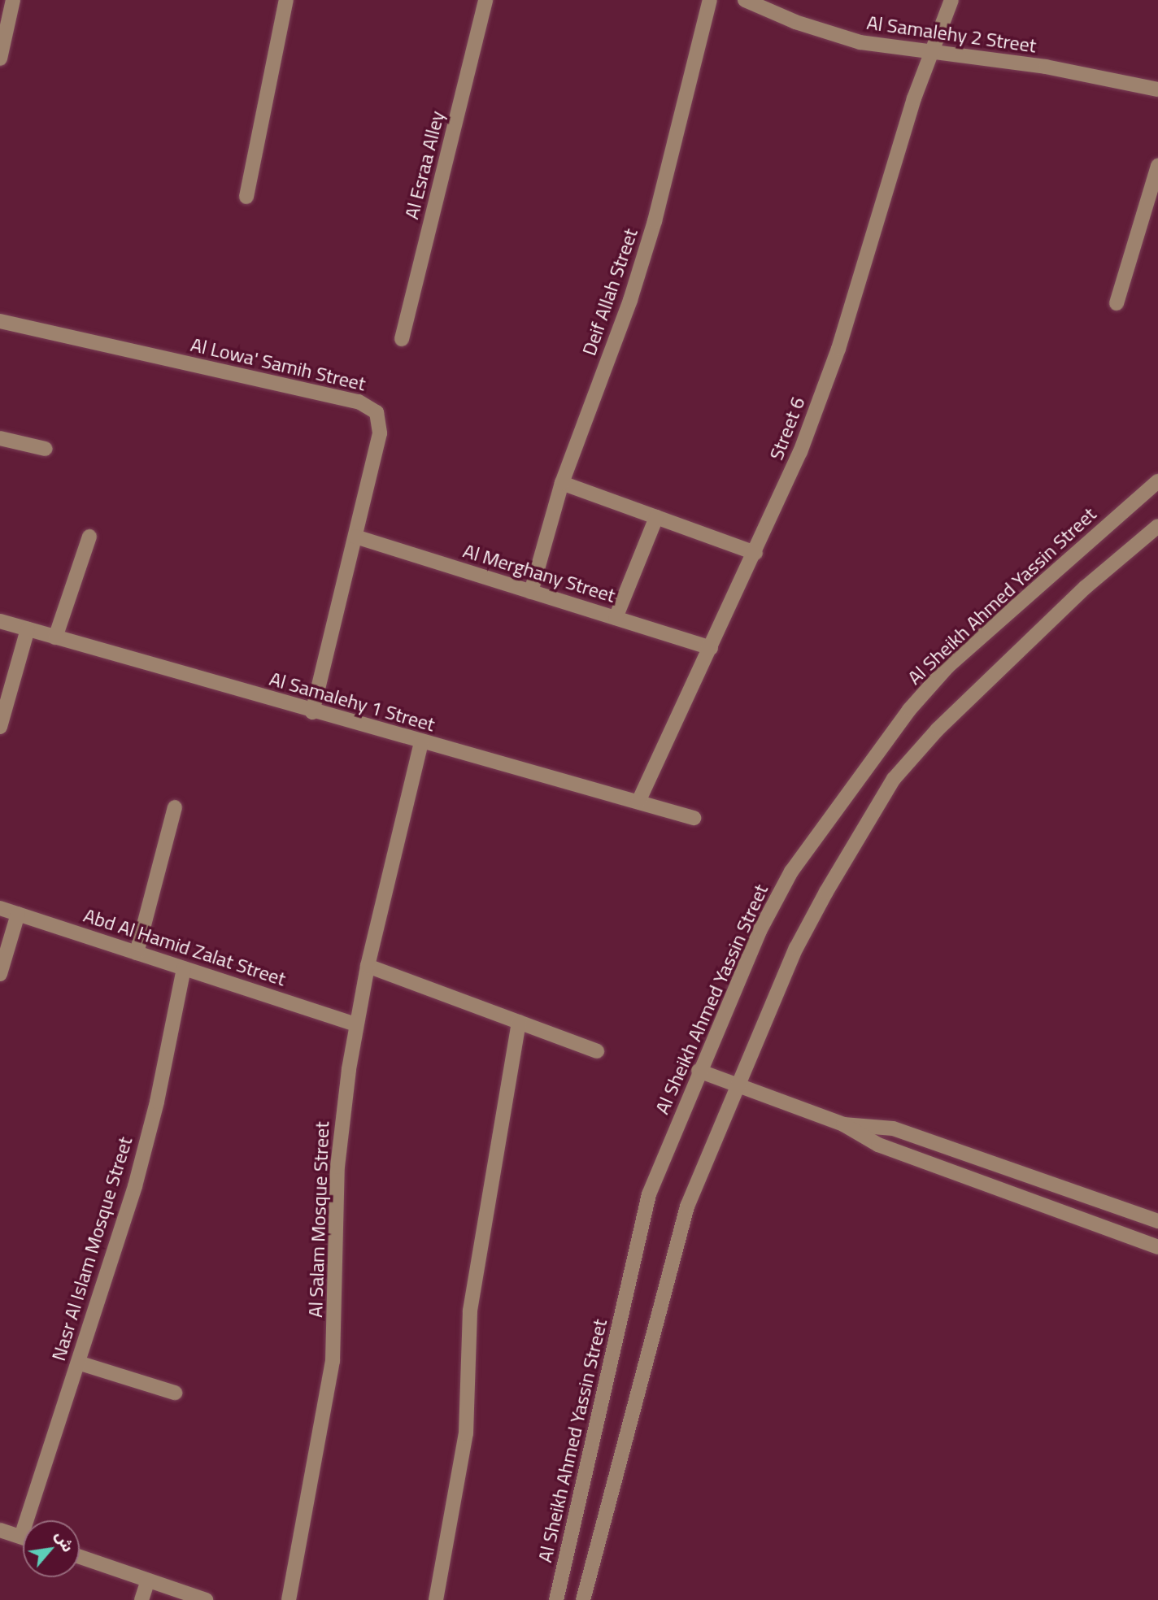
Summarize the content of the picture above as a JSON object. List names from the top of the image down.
{
  "streets": {
    "street": [
      "Al Samalehy 2 Street",
      "Al Esraa Alley",
      "Deif Allah Street",
      "Al Lowa' Samih Street",
      "Street 6",
      "Al Merghany Street",
      "Al Sheikh Ahmed Yassin Street",
      "Al Samalehy 1 Street",
      "Abd Al Hamid Zalat Street",
      "Al Salam Mosque Street",
      "Nasr Al Islam Mosque Street"
    ]
  },
  "crossings": [
    ["Al Samalehy 2 Street", "Street 6"],
    ["Deif Allah Street", "Al Merghany Street"],
    ["Al Lowa' Samih Street", "Al Merghany Street"],
    ["Al Lowa' Samih Street", "Al Samalehy 1 Street"],
    ["Street 6", "Al Merghany Street"],
    ["Street 6", "Al Samalehy 1 Street"],
    ["Al Samalehy 1 Street", "Al Salam Mosque Street"],
    ["Abd Al Hamid Zalat Street", "Al Salam Mosque Street"],
    ["Abd Al Hamid Zalat Street", "Nasr Al Islam Mosque Street"]
  ],
  "north": "top right"
}
